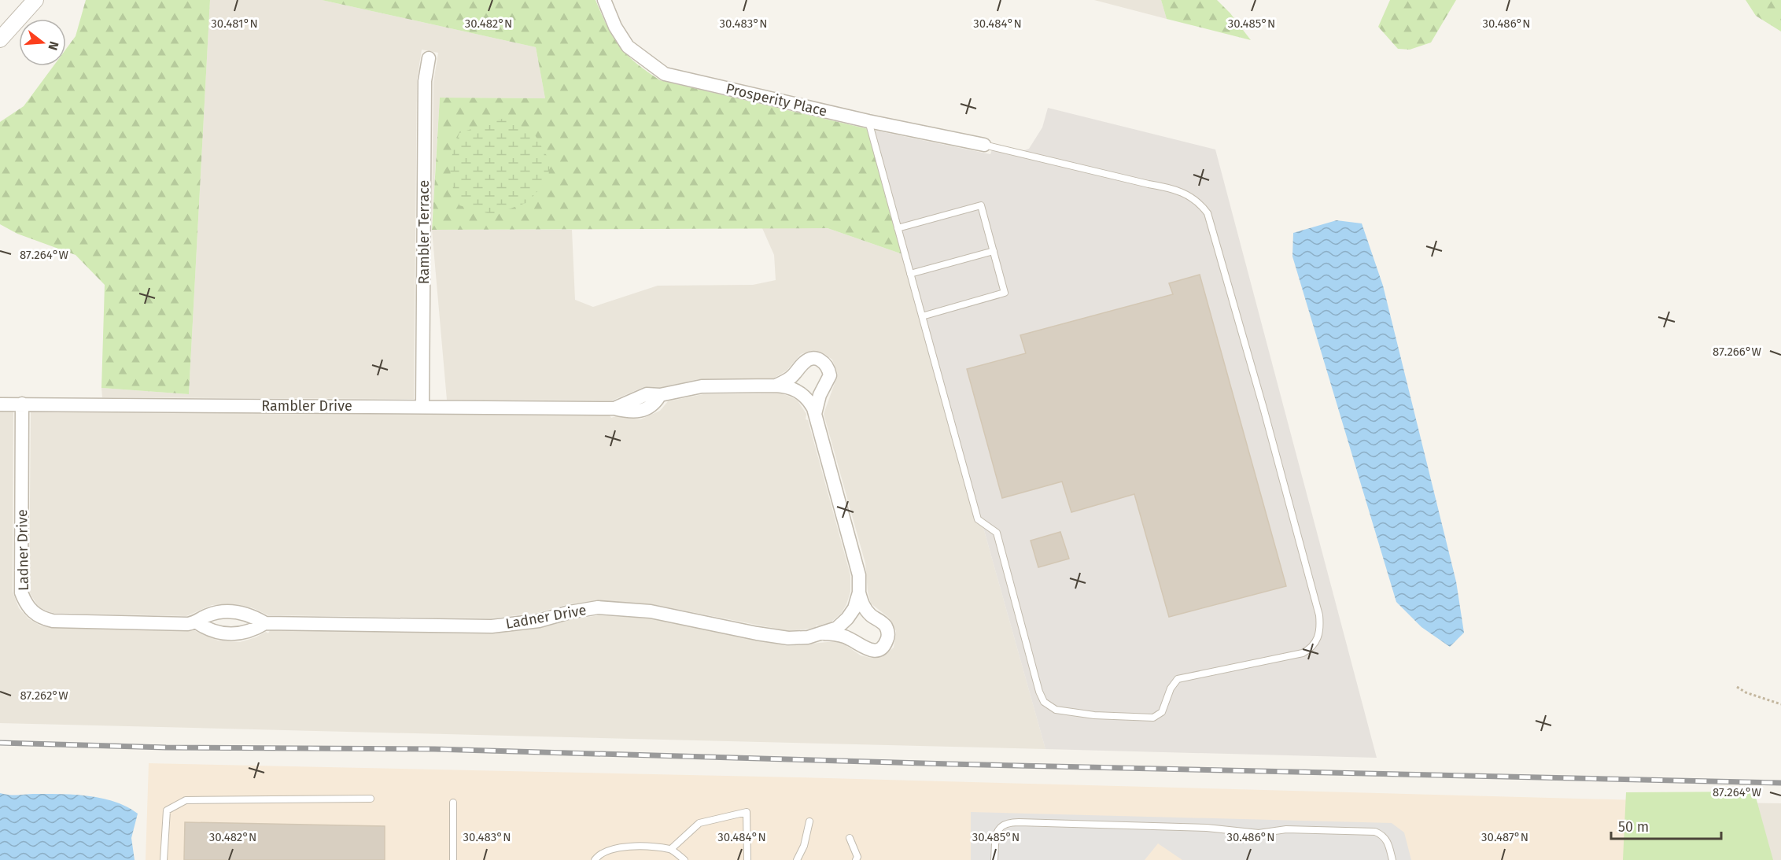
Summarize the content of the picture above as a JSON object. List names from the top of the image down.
{
  "streets": {
    "street": [
      "Prosperity Place",
      "Rambler Terrace",
      "Rambler Drive",
      "Ladner Drive"
    ]
  },
  "crossings": [
    ["Rambler Terrace", "Rambler Drive"],
    ["Rambler Drive", "Ladner Drive"]
  ],
  "scale_bar": "50 m",
  "north": "right",
  "coordinates": [
    "30.481°N",
    "30.482°N",
    "30.483°N",
    "30.484°N",
    "30.485°N",
    "30.486°N",
    "87.264°W",
    "87.266°W",
    "87.262°W",
    "30.487°N"
  ]
}
